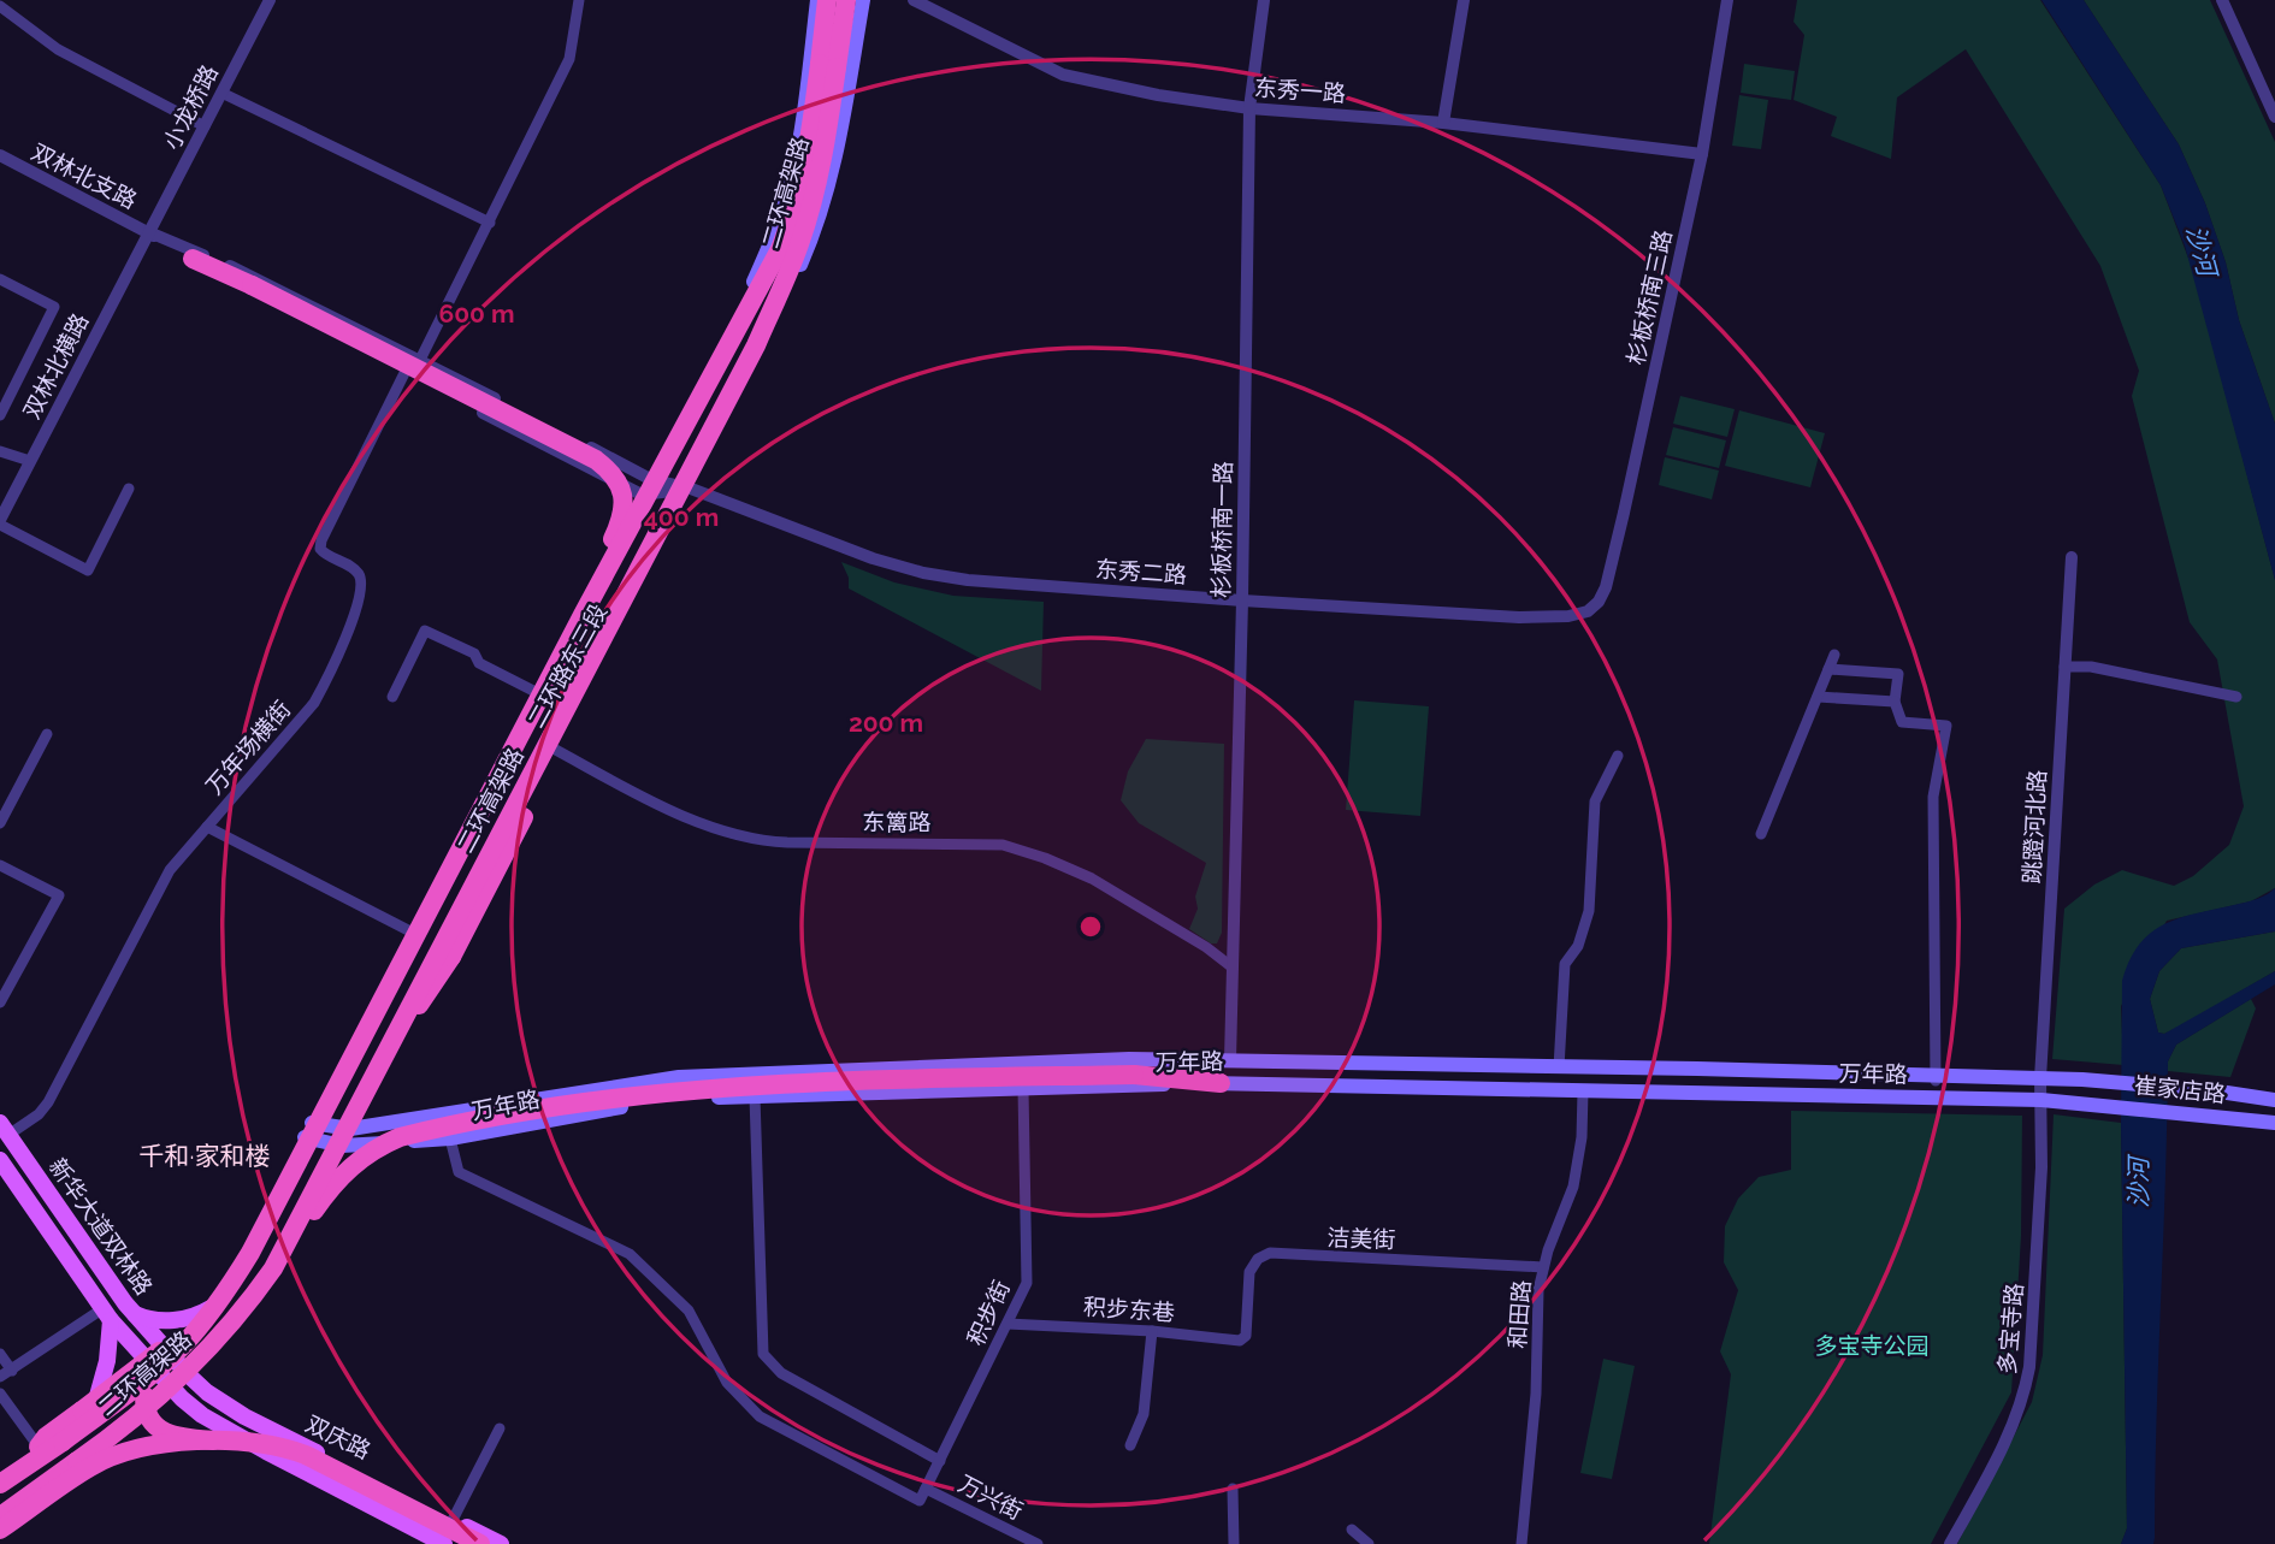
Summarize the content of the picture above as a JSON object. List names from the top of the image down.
{
  "streets": {
    "highway": ["二环高架路"],
    "main road": [
      "二环路东三段",
      "万年路",
      "崔家店路",
      "新华大道双林路",
      "双庆路"
    ],
    "street": [
      "东秀一路",
      "小龙桥路",
      "双林北支路",
      "杉板桥南三路",
      "双林北横路",
      "杉板桥南一路",
      "东秀二路",
      "万年场横街",
      "东篱路",
      "跳蹬河北路",
      "洁美街",
      "积步东巷",
      "积步街",
      "和田路",
      "多宝寺路",
      "万兴街"
    ]
  },
  "crossings": [
    ["东秀一路", "杉板桥南三路"],
    ["东秀一路", "杉板桥南一路"],
    ["小龙桥路", "双林北支路"],
    ["小龙桥路", "双林北横路"],
    ["小龙桥路", "东秀二路"],
    ["双林北支路", "双林北横路"],
    ["双林北支路", "东秀二路"],
    ["二环高架路", "东秀二路"],
    ["二环高架路", "二环路东三段"],
    ["杉板桥南三路", "东秀二路"],
    ["双林北横路", "东秀二路"],
    ["杉板桥南一路", "东秀二路"],
    ["杉板桥南一路", "东篱路"],
    ["杉板桥南一路", "万年路"],
    ["东秀二路", "二环路东三段"],
    ["二环路东三段", "东篱路"],
    ["二环路东三段", "万年路"],
    ["二环路东三段", "新华大道双林路"],
    ["二环路东三段", "双庆路"],
    ["万年场横街", "新华大道双林路"],
    ["跳蹬河北路", "万年路"],
    ["跳蹬河北路", "多宝寺路"],
    ["万年路", "崔家店路"],
    ["万年路", "积步街"],
    ["万年路", "和田路"],
    ["万年路", "多宝寺路"],
    ["新华大道双林路", "双庆路"],
    ["洁美街", "积步东巷"],
    ["洁美街", "和田路"],
    ["积步东巷", "积步街"],
    ["积步街", "万兴街"]
  ],
  "districts": ["千和·家和楼"],
  "water": ["沙河"],
  "parks": ["多宝寺公园"],
  "rings": ["600 m", "400 m", "200 m"]
}
